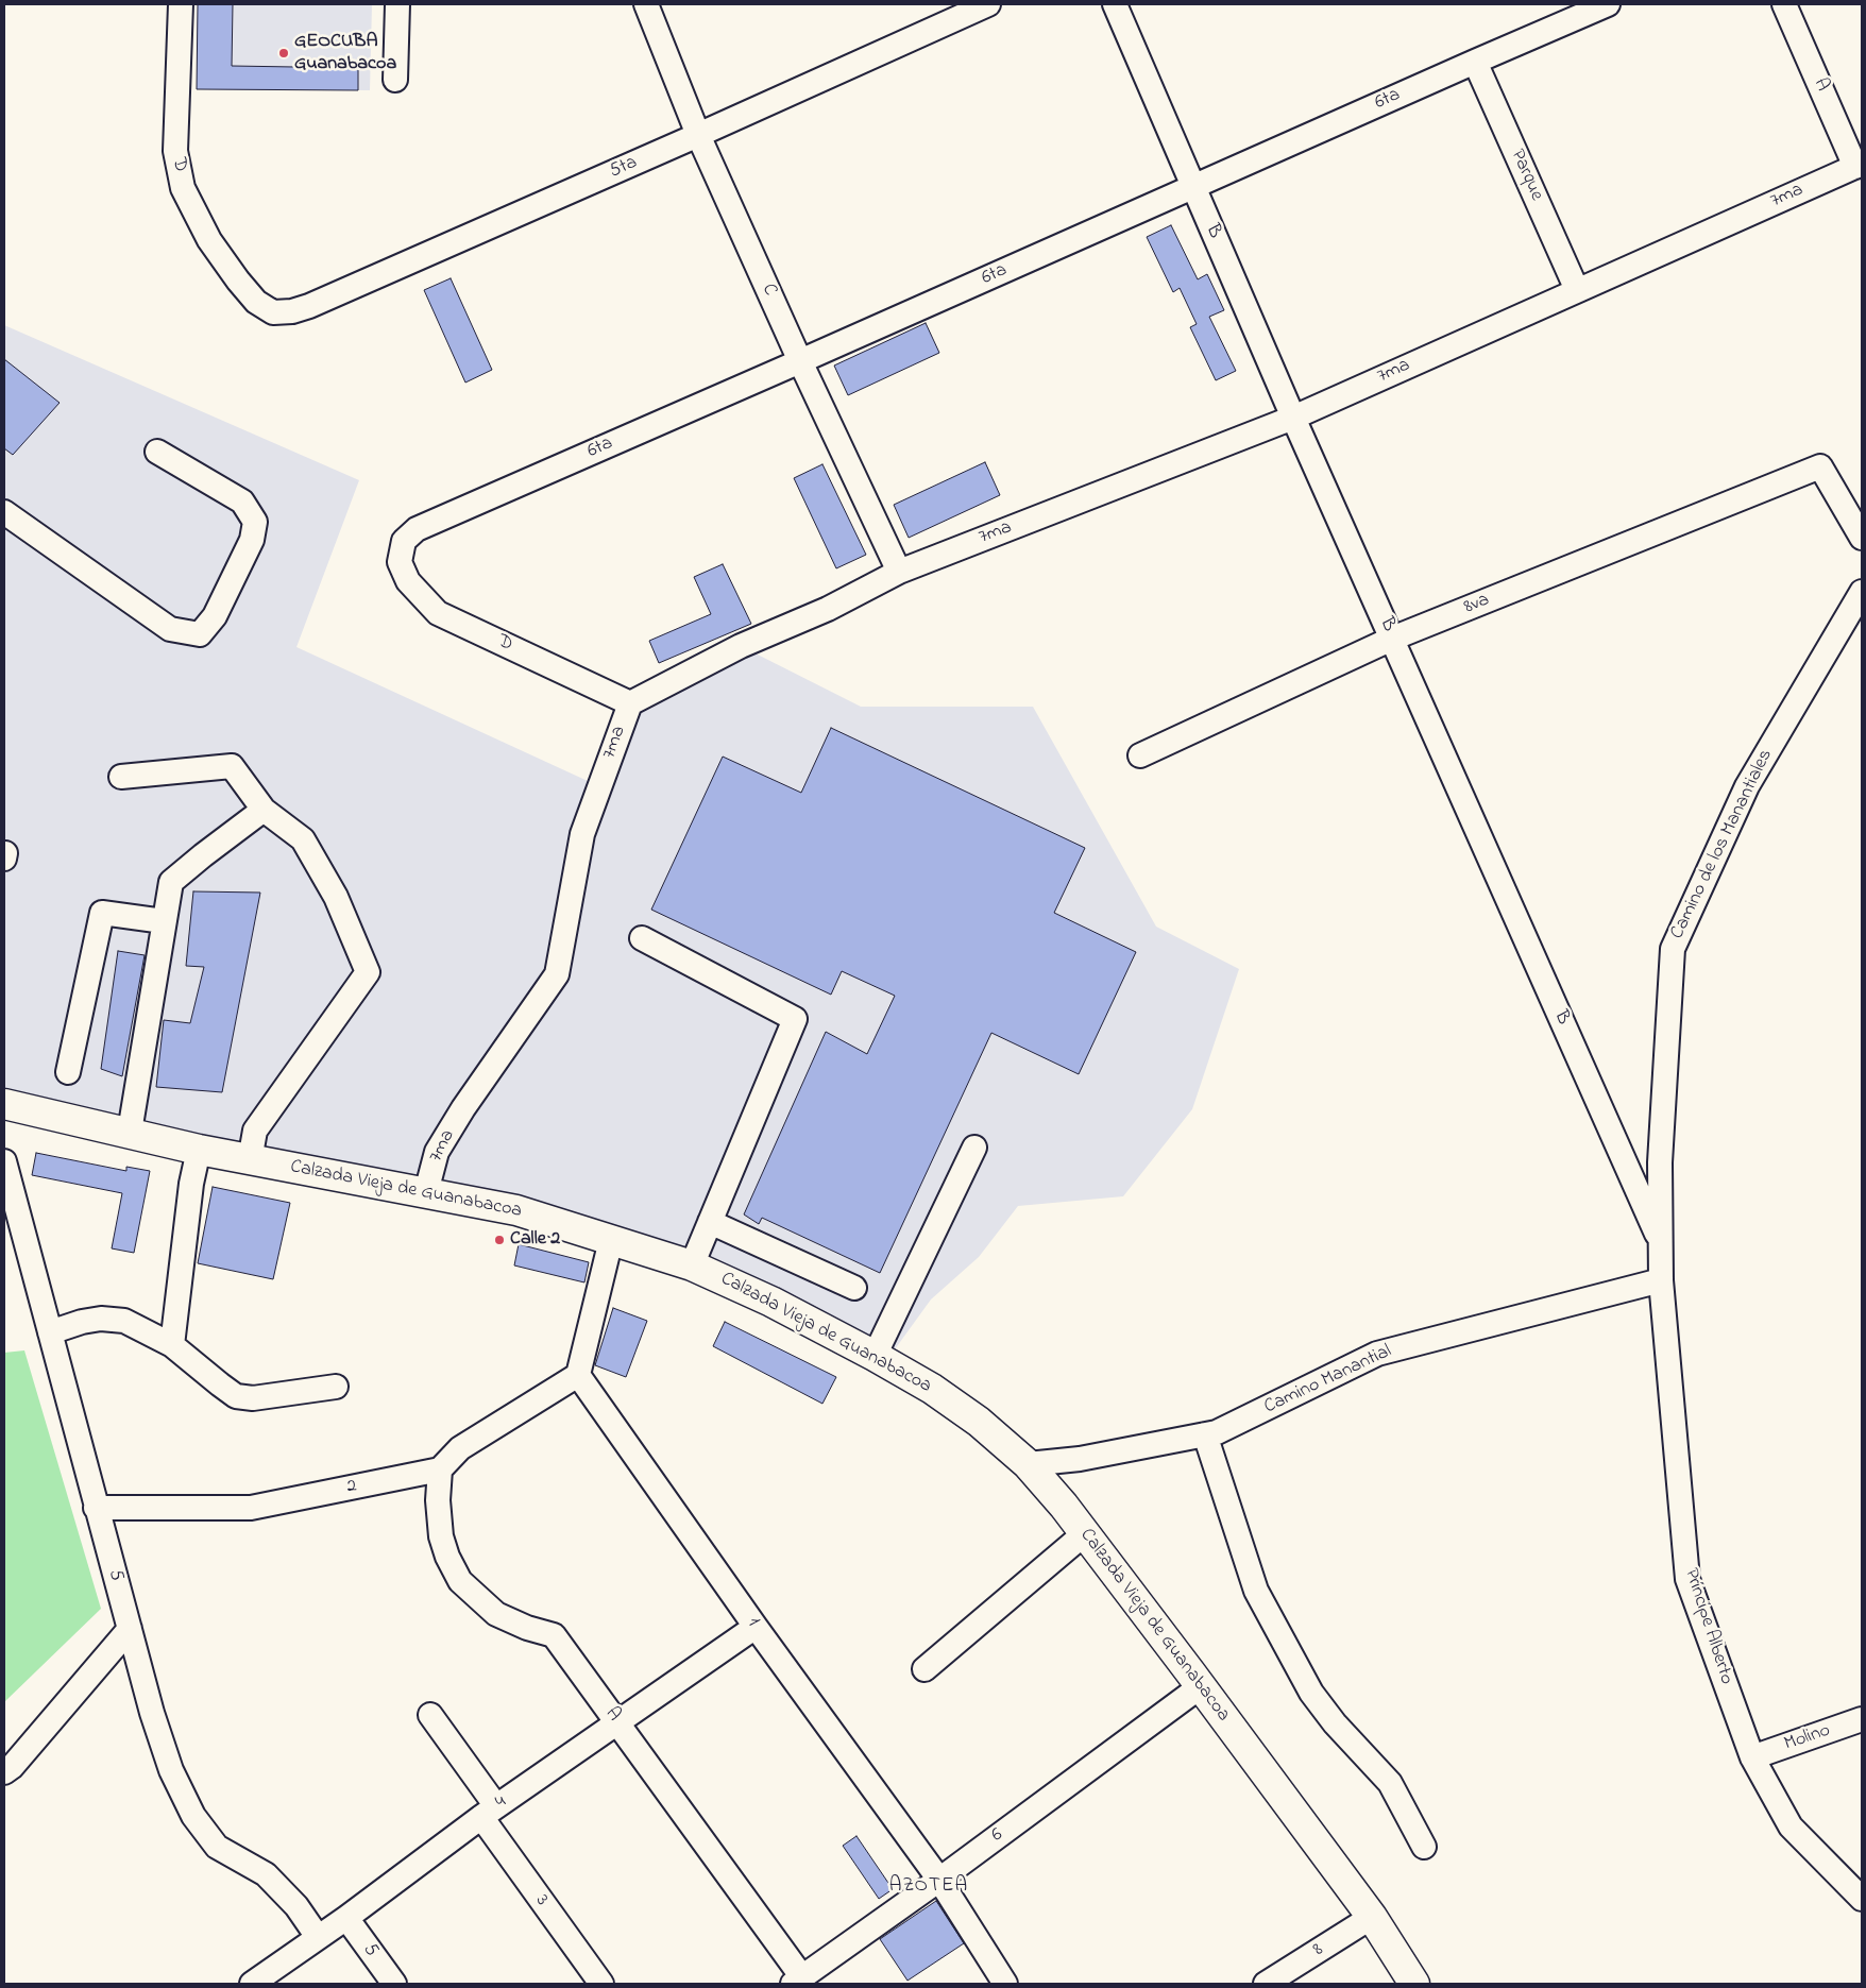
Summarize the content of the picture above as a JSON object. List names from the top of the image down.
{
  "streets": {
    "main road": ["Calzada Vieja de Guanabacoa"],
    "street": [
      "A",
      "6ta",
      "D",
      "5ta",
      "Parque",
      "7ma",
      "B",
      "C",
      "8va",
      "Camino de los Manantiales",
      "Camino Manantial",
      "2",
      "5",
      "1",
      "Príncipe Alberto",
      "Molino",
      "4",
      "6",
      "3",
      "8"
    ]
  },
  "crossings": [
    ["A", "7ma"],
    ["A", "2"],
    ["A", "4"],
    ["A", "6"],
    ["6ta", "D"],
    ["6ta", "Parque"],
    ["6ta", "B"],
    ["6ta", "C"],
    ["D", "5ta"],
    ["D", "7ma"],
    ["5ta", "C"],
    ["Parque", "7ma"],
    ["7ma", "B"],
    ["7ma", "C"],
    ["7ma", "Calzada Vieja de Guanabacoa"],
    ["B", "8va"],
    ["B", "Camino de los Manantiales"],
    ["Camino de los Manantiales", "Camino Manantial"],
    ["Camino de los Manantiales", "Príncipe Alberto"],
    ["Calzada Vieja de Guanabacoa", "Camino Manantial"],
    ["Calzada Vieja de Guanabacoa", "6"],
    ["Calzada Vieja de Guanabacoa", "8"],
    ["Camino Manantial", "Príncipe Alberto"],
    ["2", "5"],
    ["5", "4"],
    ["1", "4"],
    ["1", "6"],
    ["Príncipe Alberto", "Molino"],
    ["4", "3"]
  ],
  "districts": ["AZOTEA"],
  "places": ["GEOCUBA Guanabacoa", "Calle 2"]
}
